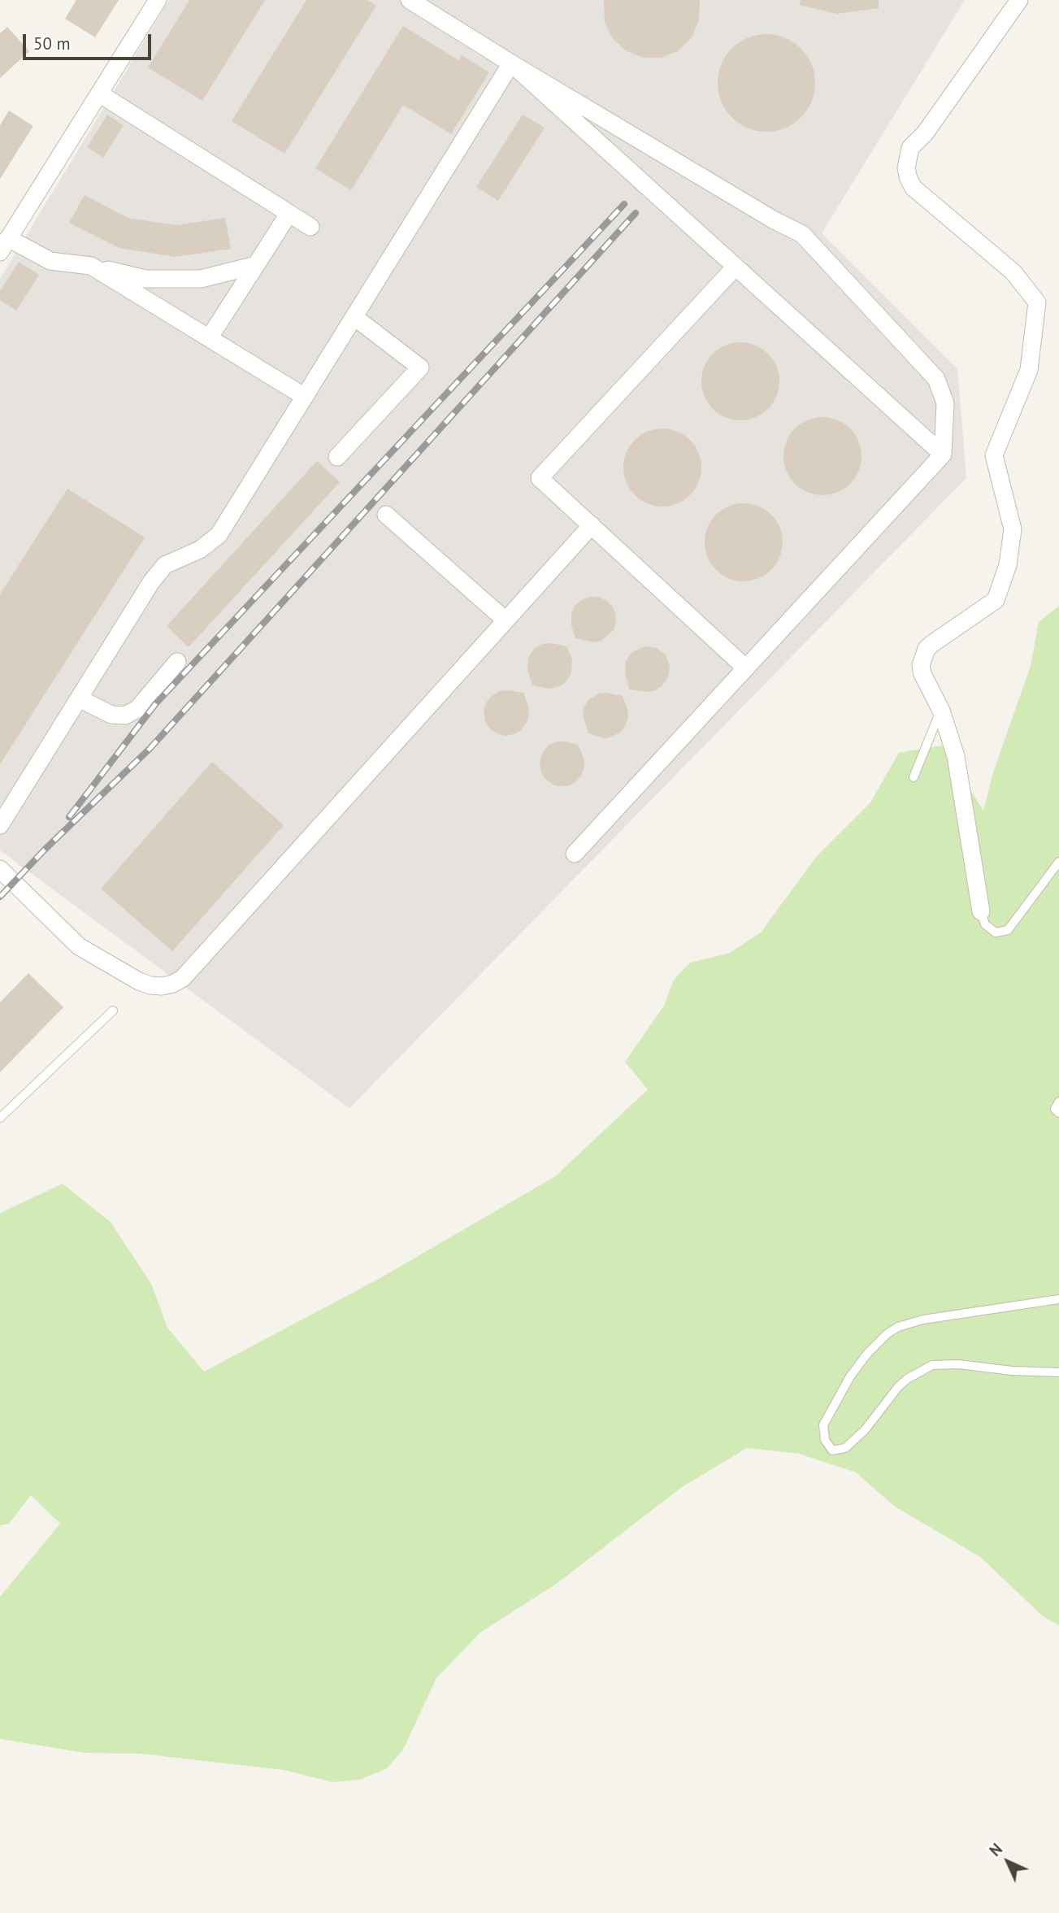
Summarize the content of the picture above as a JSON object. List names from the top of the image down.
{
  "scale_bar": "50 m",
  "north": "top left"
}
